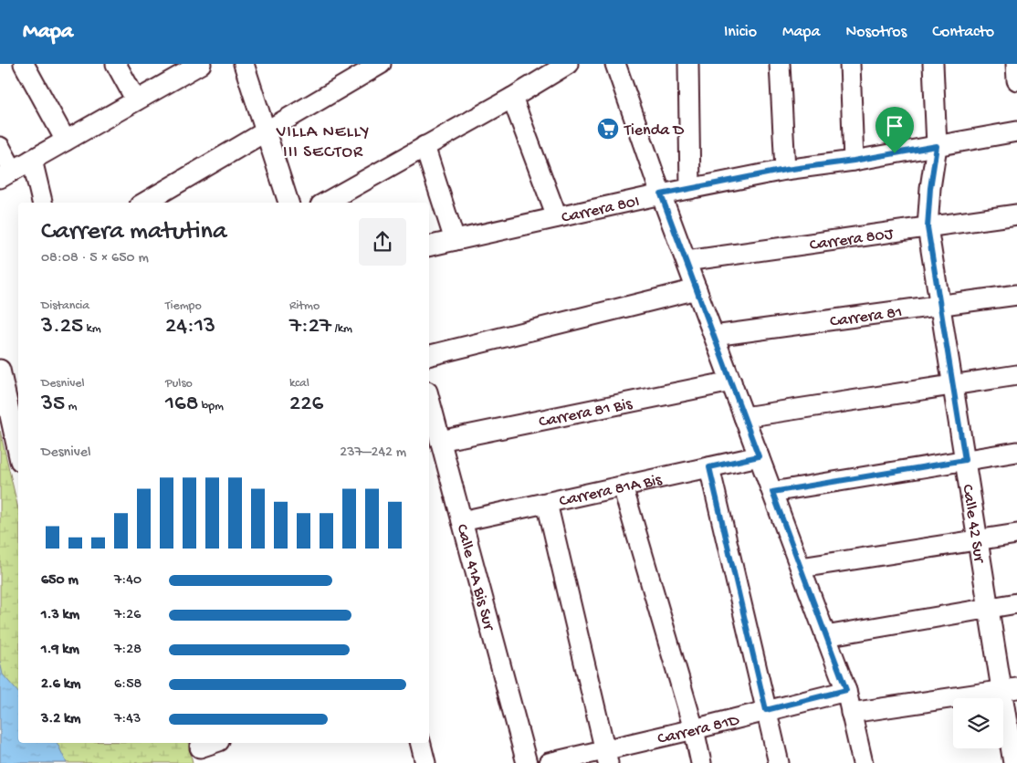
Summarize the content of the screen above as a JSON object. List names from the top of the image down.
{
  "streets": {
    "street": [
      "Carrera 80I",
      "Carrera 80J",
      "Carrera 81",
      "Carrera 81 Bis",
      "Carrera 81A Bis",
      "Calle 42 Sur",
      "Calle 41A Bis Sur",
      "Carrera 81D"
    ]
  },
  "crossings": [
    ["Carrera 80I", "Calle 42 Sur"],
    ["Carrera 80J", "Calle 42 Sur"],
    ["Carrera 81", "Calle 42 Sur"],
    ["Carrera 81 Bis", "Calle 41A Bis Sur"],
    ["Carrera 81A Bis", "Calle 41A Bis Sur"]
  ],
  "districts": ["VILLA NELLY III SECTOR"],
  "places": {
    "supermarket": ["Tienda D"]
  },
  "page": {
    "header": "Mapa",
    "nav": [
      "Inicio",
      "Mapa",
      "Nosotros",
      "Contacto"
    ],
    "heading": ["Carrera matutina", "08:08 · 5 × 650 m"],
    "stats": [
      ["Distancia", "3.25 km"],
      ["Tiempo", "24:13"],
      ["Ritmo", "7:27 /km"],
      ["Desnivel", "35 m"],
      ["Pulso", "168 bpm"],
      ["kcal", "226"]
    ],
    "chart": ["Desnivel", "237–242 m"],
    "list": [
      {
        "name": "650 m",
        "note": "7:40"
      },
      {
        "name": "1.3 km",
        "note": "7:26"
      },
      {
        "name": "1.9 km",
        "note": "7:28"
      },
      {
        "name": "2.6 km",
        "note": "6:58"
      },
      {
        "name": "3.2 km",
        "note": "7:43"
      }
    ]
  }
}
